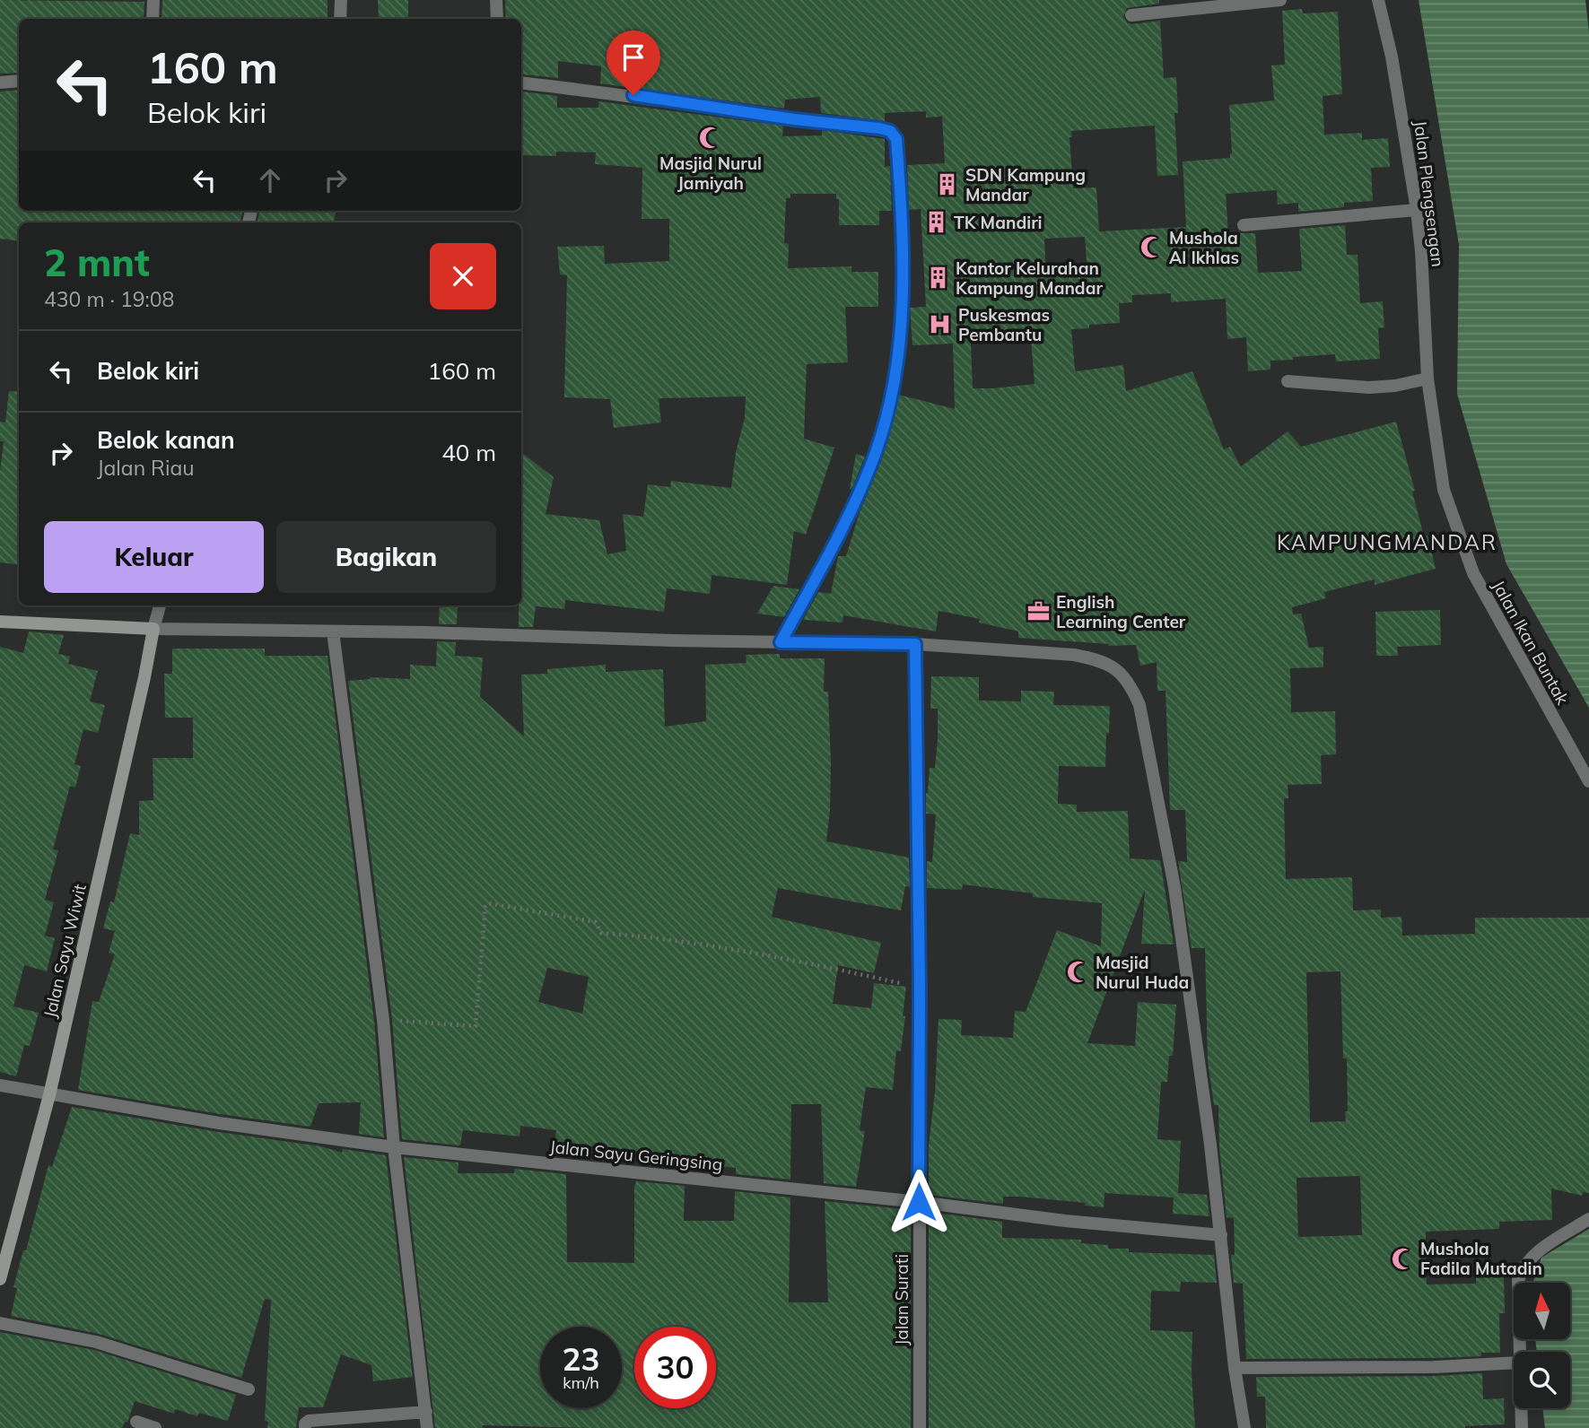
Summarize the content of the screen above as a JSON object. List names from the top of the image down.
{
  "streets": {
    "main road": ["Jalan Sayu Wiwit"],
    "street": [
      "Jalan Plengsengan",
      "Jalan Ikan Buntak",
      "Jalan Sayu Geringsing",
      "Jalan Surati"
    ]
  },
  "crossings": [
    ["Jalan Plengsengan", "Jalan Ikan Buntak"],
    ["Jalan Sayu Wiwit", "Jalan Sayu Geringsing"],
    ["Jalan Sayu Geringsing", "Jalan Surati"]
  ],
  "districts": ["KAMPUNGMANDAR"],
  "places": {
    "mosque": [
      "Masjid Nurul Jamiyah",
      "Mushola Al Ikhlas",
      "Masjid Nurul Huda",
      "Mushola Fadila Mutadin"
    ],
    "building": ["SDN Kampung Mandar", "TK Mandiri", "Kantor Kelurahan Kampung Mandar"],
    "hospital": ["Puskesmas Pembantu"],
    "office": ["English Learning Center"]
  },
  "north": "top",
  "page": {
    "turn": ["160 m", "Belok kiri"],
    "heading": ["2 mnt", "430 m · 19:08"],
    "list": [
      {
        "name": "Belok kiri",
        "value": "160 m"
      },
      {
        "name": "Belok kanan",
        "note": "Jalan Riau",
        "value": "40 m"
      }
    ],
    "buttons": ["Keluar", "Bagikan"],
    "speed": "23 km/h",
    "limit": "30"
  }
}
